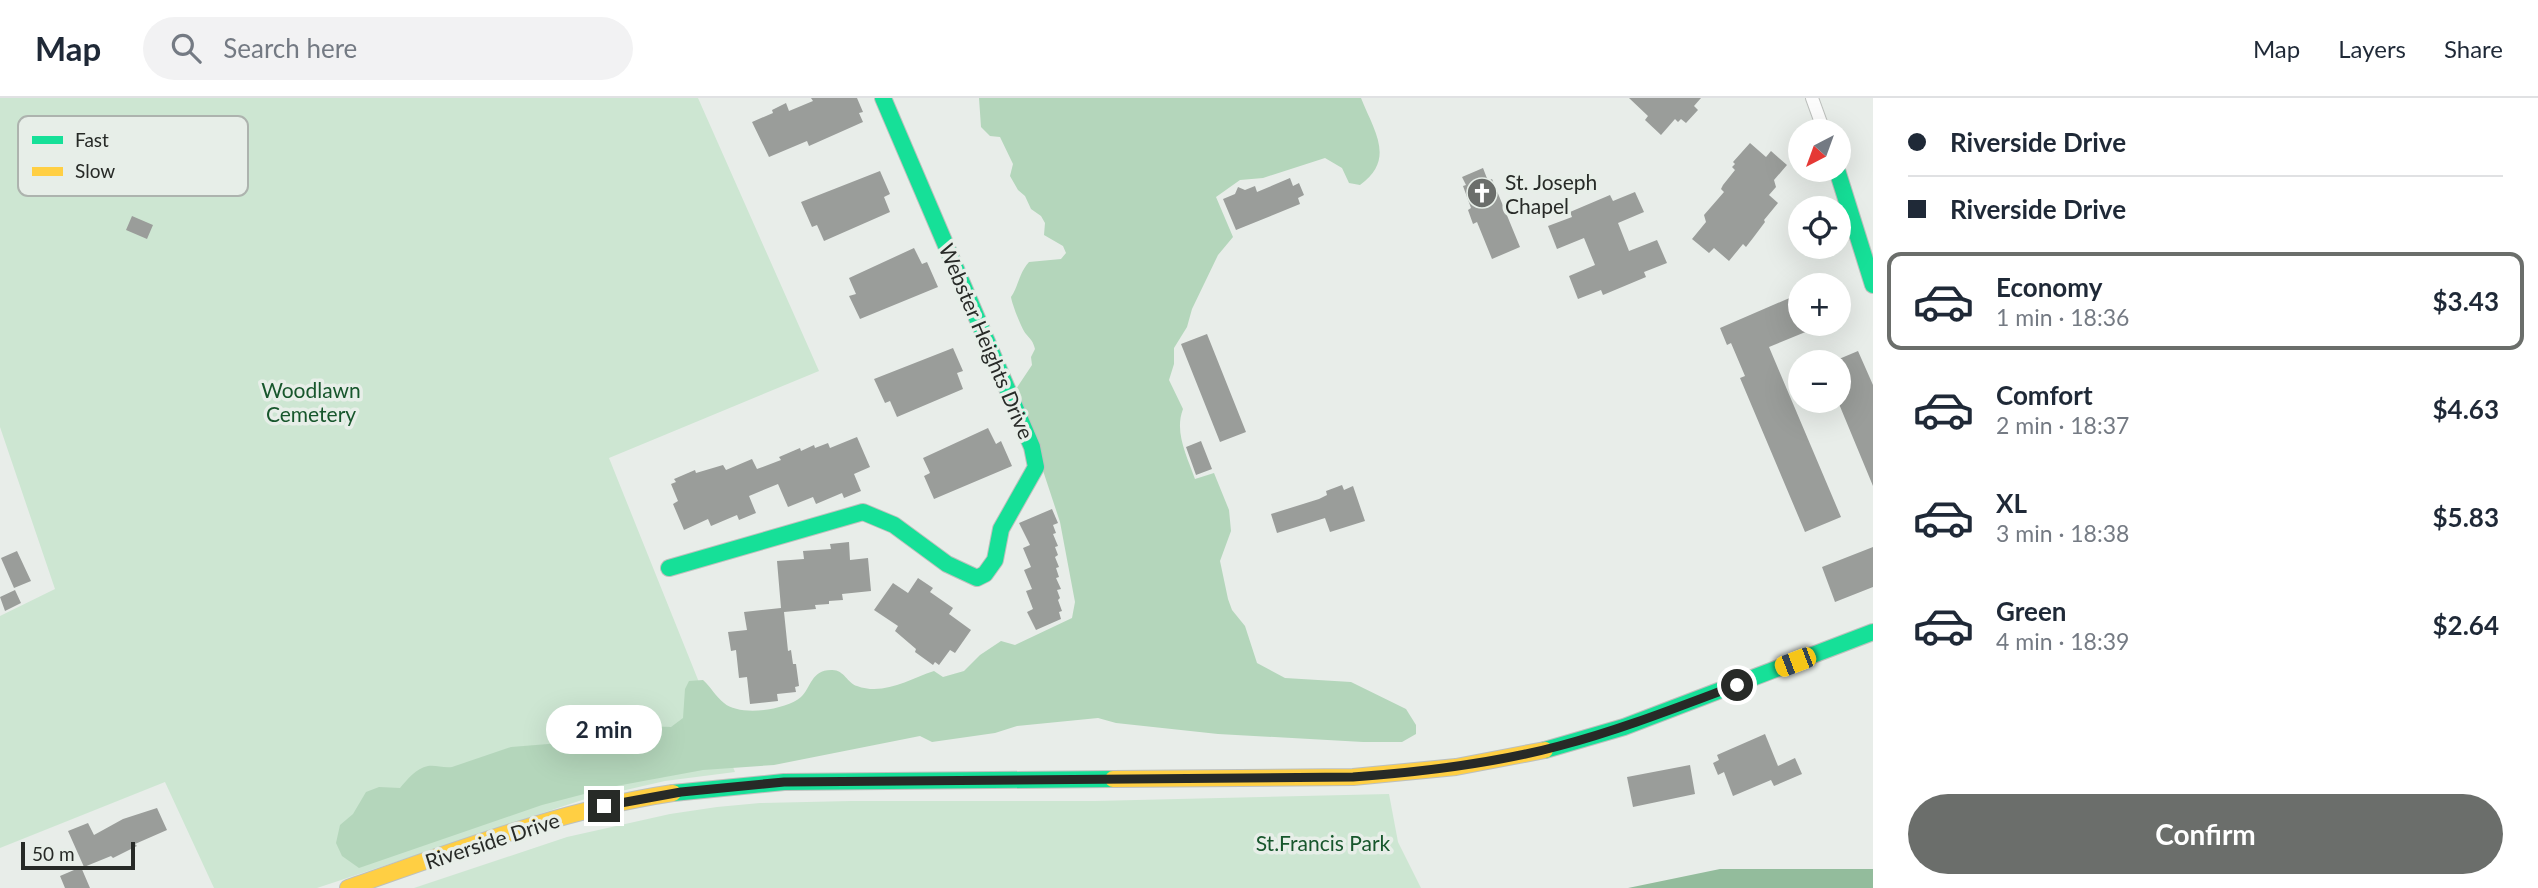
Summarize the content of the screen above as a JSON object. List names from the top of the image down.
{
  "streets": {
    "main road": ["Webster Heights Drive", "Riverside Drive"]
  },
  "parks": ["Woodlawn Cemetery", "St.Francis Park"],
  "places": {
    "church": ["St. Joseph Chapel"]
  },
  "legend": ["Fast", "Slow"],
  "scale_bar": "50 m",
  "north": "bottom left",
  "page": {
    "header": "Map",
    "search": "Search here",
    "nav": ["Map", "Layers", "Share"],
    "banner": ["Riverside Drive", "Riverside Drive"],
    "map_buttons": ["+", "−"],
    "list": [
      {
        "name": "Economy",
        "note": "1 min · 18:36",
        "value": "$3.43"
      },
      {
        "name": "Comfort",
        "note": "2 min · 18:37",
        "value": "$4.63"
      },
      {
        "name": "XL",
        "note": "3 min · 18:38",
        "value": "$5.83"
      },
      {
        "name": "Green",
        "note": "4 min · 18:39",
        "value": "$2.64"
      }
    ],
    "bubble": "2 min",
    "buttons": "Confirm",
    "scale": "50 m"
  }
}
